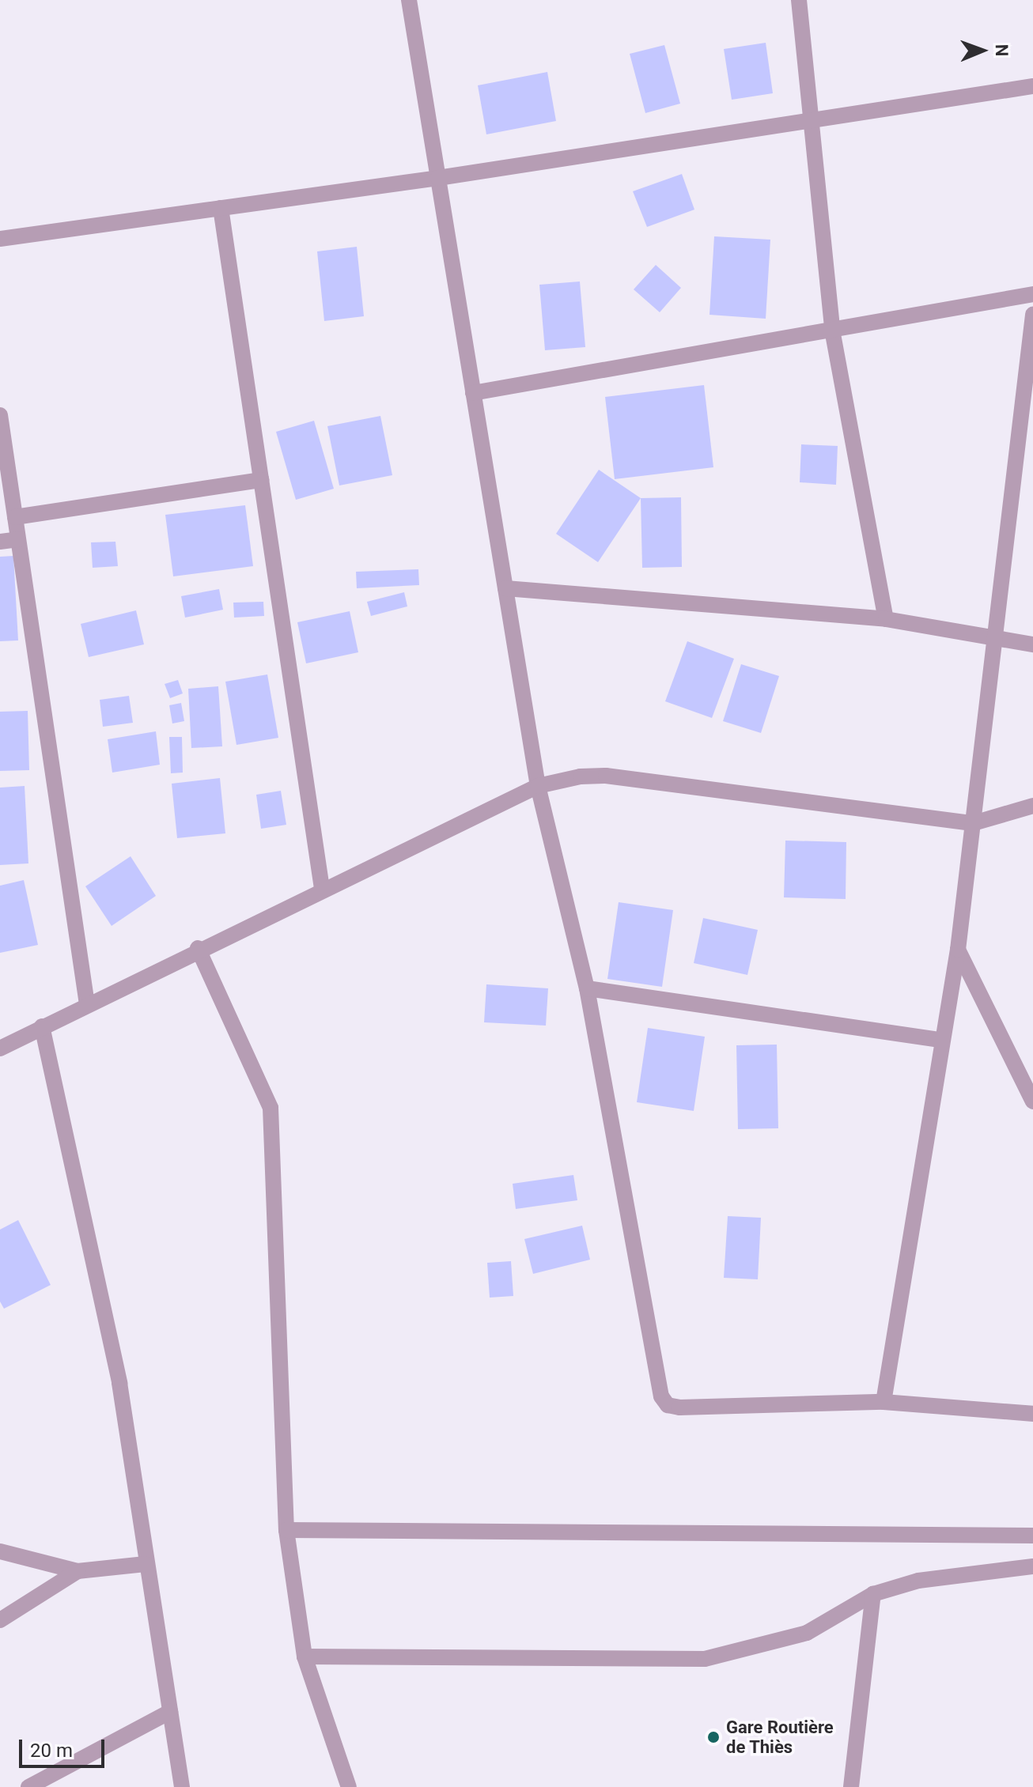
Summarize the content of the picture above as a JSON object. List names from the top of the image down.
{
  "places": ["Gare Routière de Thiès"],
  "scale_bar": "20 m",
  "north": "right"
}
